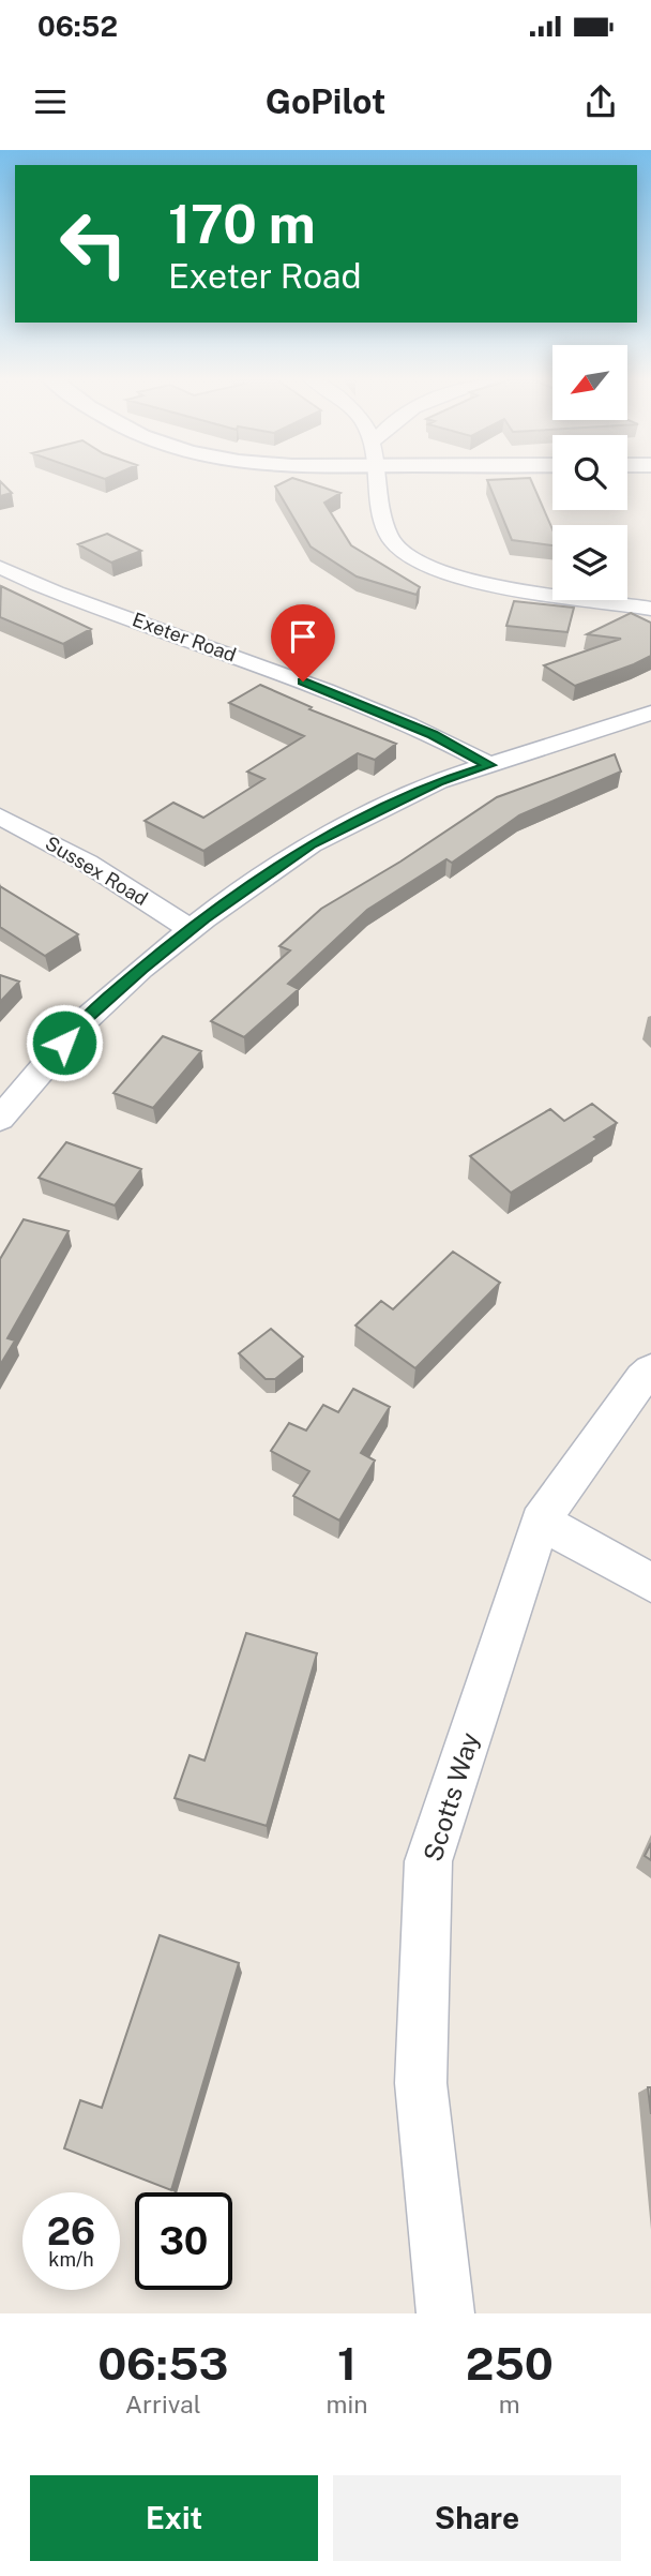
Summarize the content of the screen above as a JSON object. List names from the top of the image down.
{
  "streets": {
    "street": ["Exeter Road", "Sussex Road", "Scotts Way"]
  },
  "north": "bottom left",
  "page": {
    "status": "06:52",
    "header": "GoPilot",
    "turn": ["170 m", "Exeter Road"],
    "speed": "26 km/h",
    "limit": "30",
    "eta": [
      "06:53",
      "Arrival",
      "1",
      "min",
      "250",
      "m"
    ],
    "buttons": ["Exit", "Share"]
  }
}
